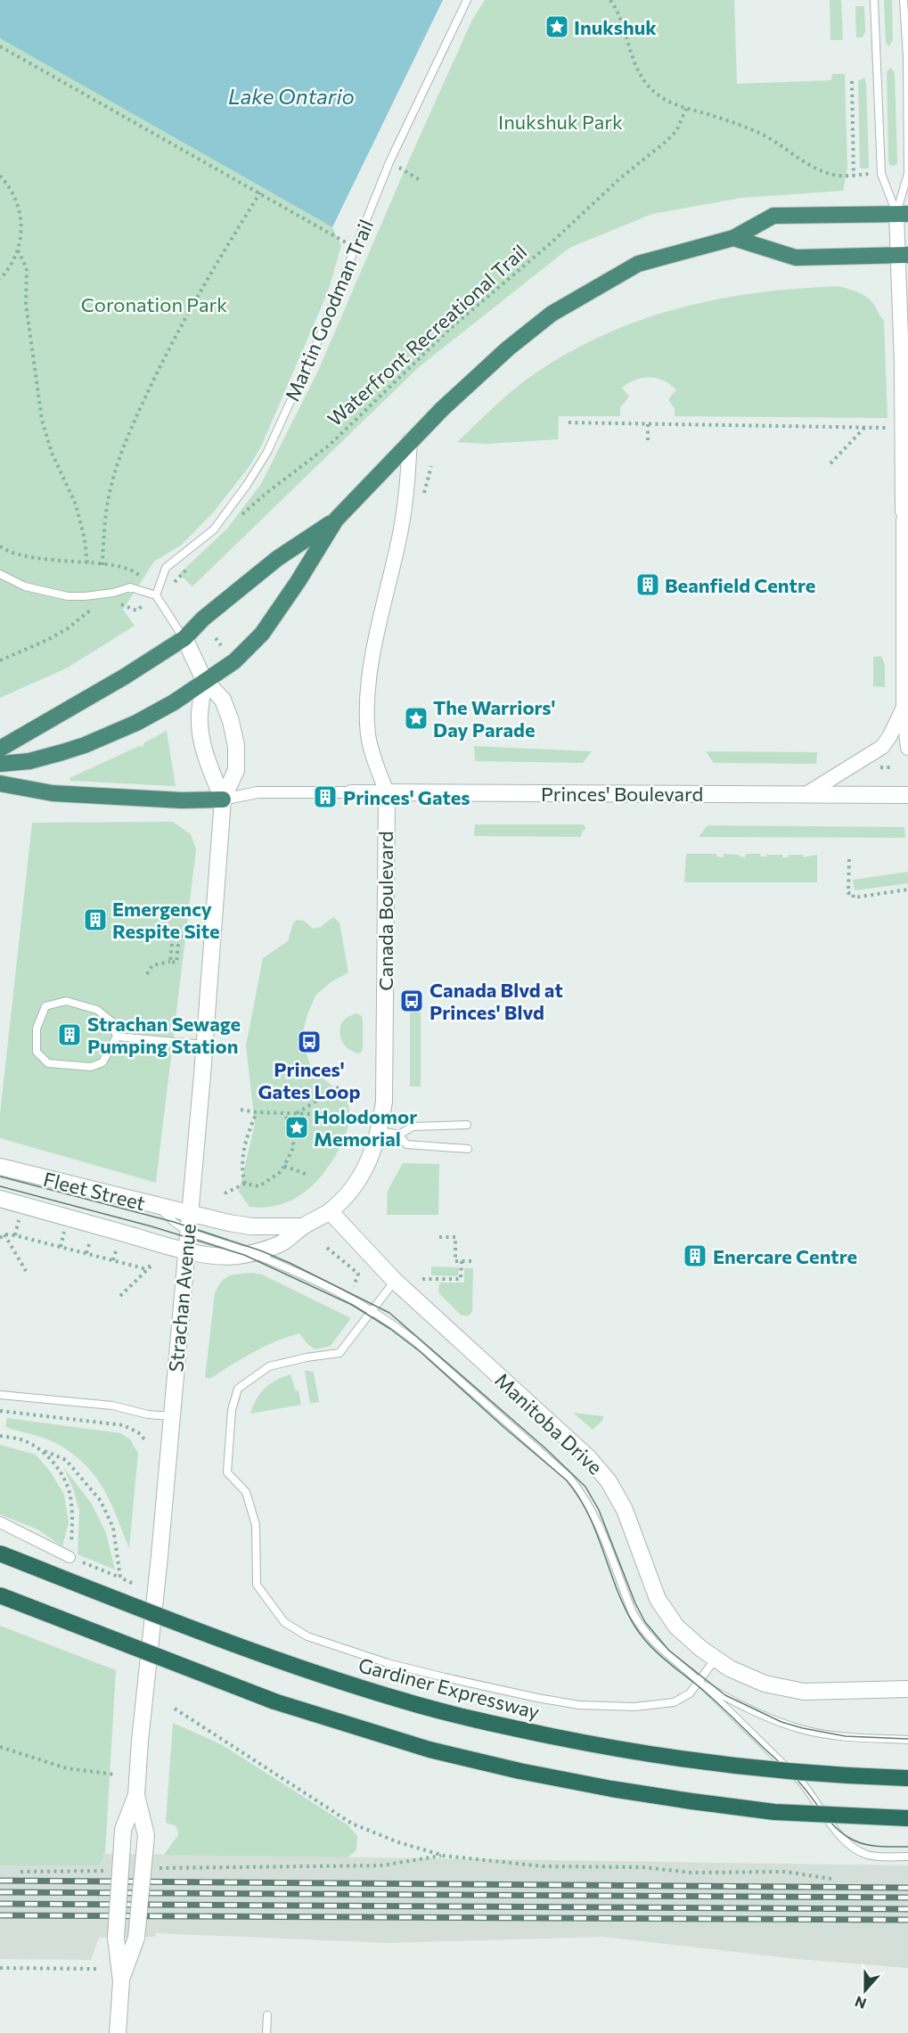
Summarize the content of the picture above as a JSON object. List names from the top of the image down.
{
  "streets": {
    "highway": ["Gardiner Expressway"],
    "street": [
      "Princes' Boulevard",
      "Canada Boulevard",
      "Fleet Street",
      "Strachan Avenue",
      "Manitoba Drive"
    ],
    "lane": ["Martin Goodman Trail"],
    "path": ["Waterfront Recreational Trail"]
  },
  "crossings": [
    ["Princes' Boulevard", "Canada Boulevard"],
    ["Canada Boulevard", "Manitoba Drive"],
    ["Fleet Street", "Strachan Avenue"]
  ],
  "water": ["Lake Ontario"],
  "parks": ["Inukshuk Park", "Coronation Park"],
  "places": {
    "place": ["Inukshuk", "The Warriors' Day Parade", "Holodomor Memorial"],
    "building": [
      "Beanfield Centre",
      "Princes' Gates",
      "Emergency Respite Site",
      "Strachan Sewage Pumping Station",
      "Enercare Centre"
    ],
    "bus stop": ["Canada Blvd at Princes' Blvd", "Princes' Gates Loop"]
  },
  "north": "bottom"
}
